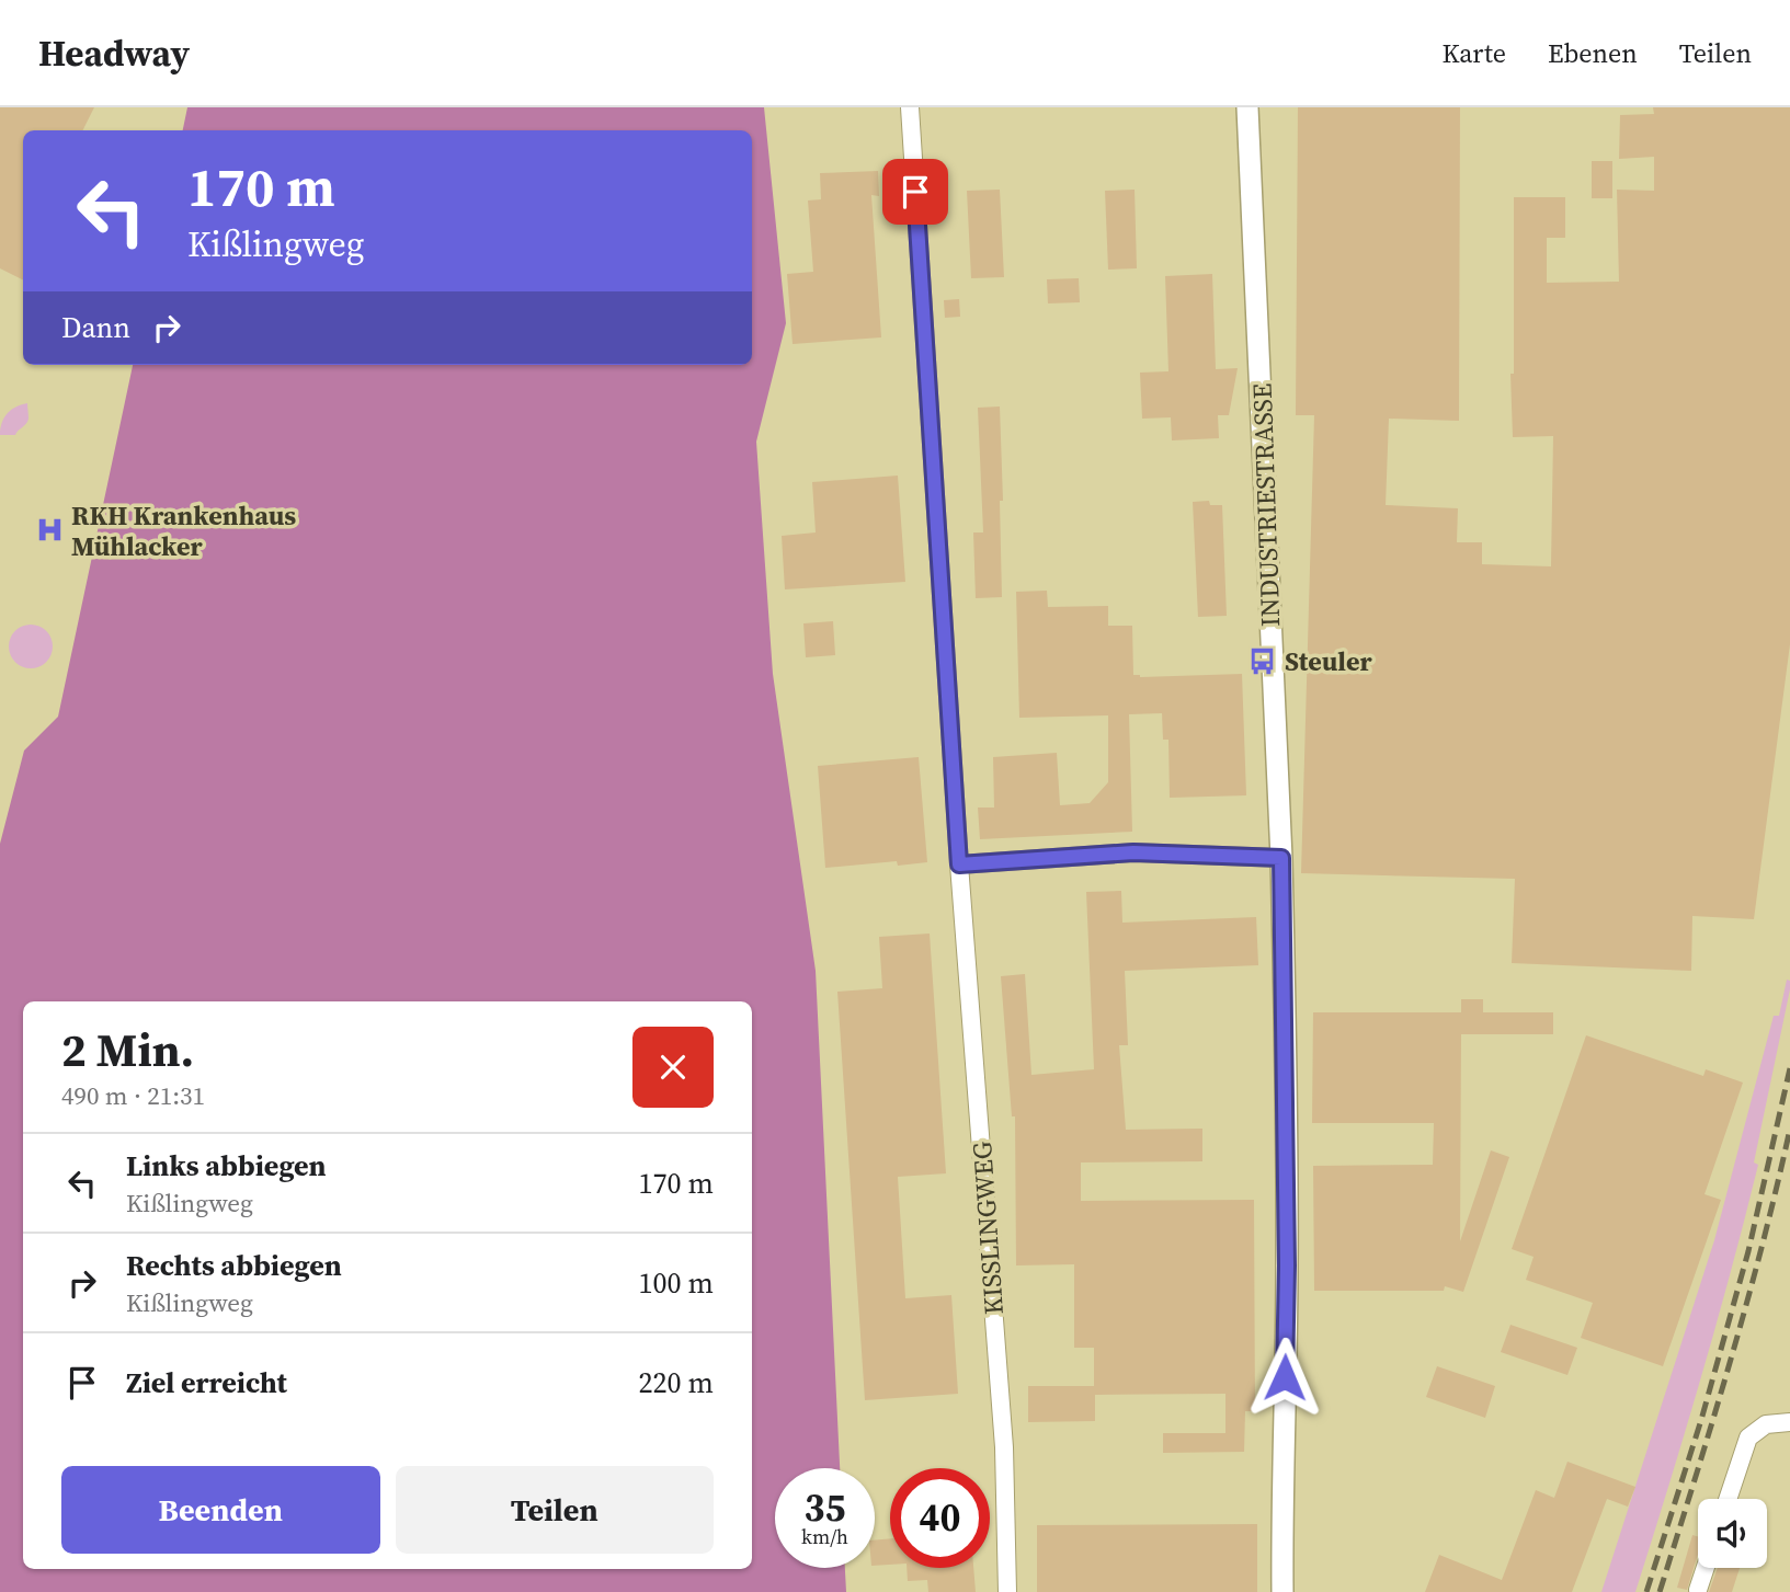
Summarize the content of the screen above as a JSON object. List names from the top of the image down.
{
  "streets": {
    "street": ["INDUSTRIESTRASSE", "KISSLINGWEG"]
  },
  "places": {
    "hospital": ["RKH Krankenhaus Mühlacker"],
    "bus stop": ["Steuler"]
  },
  "page": {
    "header": "Headway",
    "nav": ["Karte", "Ebenen", "Teilen"],
    "turn": ["170 m", "Kißlingweg"],
    "then": "Dann",
    "heading": ["2 Min.", "490 m · 21:31"],
    "list": [
      {
        "name": "Links abbiegen",
        "note": "Kißlingweg",
        "value": "170 m"
      },
      {
        "name": "Rechts abbiegen",
        "note": "Kißlingweg",
        "value": "100 m"
      },
      {
        "name": "Ziel erreicht",
        "value": "220 m"
      }
    ],
    "buttons": ["Beenden", "Teilen"],
    "speed": "35 km/h",
    "limit": "40"
  }
}
